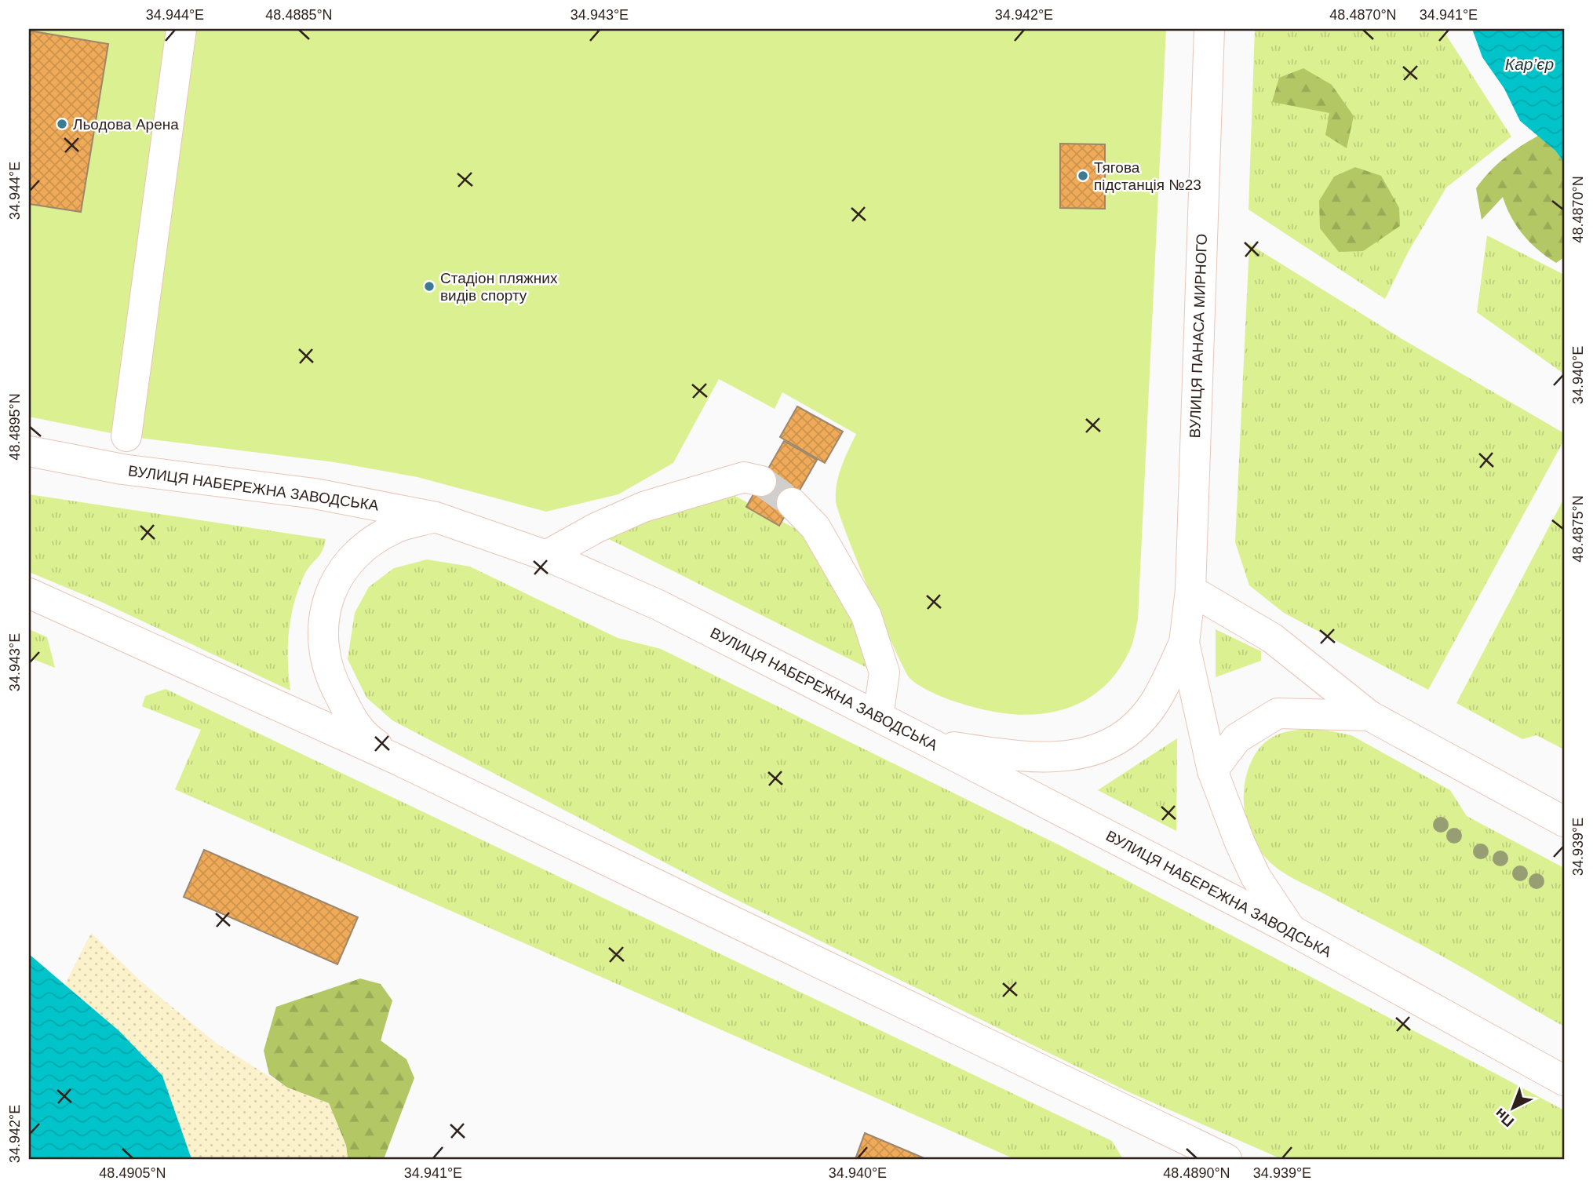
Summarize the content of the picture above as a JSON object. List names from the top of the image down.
{
  "streets": {
    "main road": ["ВУЛИЦЯ ПАНАСА МИРНОГО", "ВУЛИЦЯ НАБЕРЕЖНА ЗАВОДСЬКА"]
  },
  "water": ["Кар’єр"],
  "places": ["Льодова Арена", "Тягова пiдстанцiя №23", "Стадіон пляжних видів спорту"],
  "north": "bottom left",
  "coordinates": [
    "34.944°E",
    "48.4885°N",
    "34.943°E",
    "34.942°E",
    "48.4870°N",
    "34.941°E",
    "34.940°E",
    "48.4895°N",
    "48.4875°N",
    "34.939°E",
    "48.4905°N",
    "48.4890°N"
  ]
}
